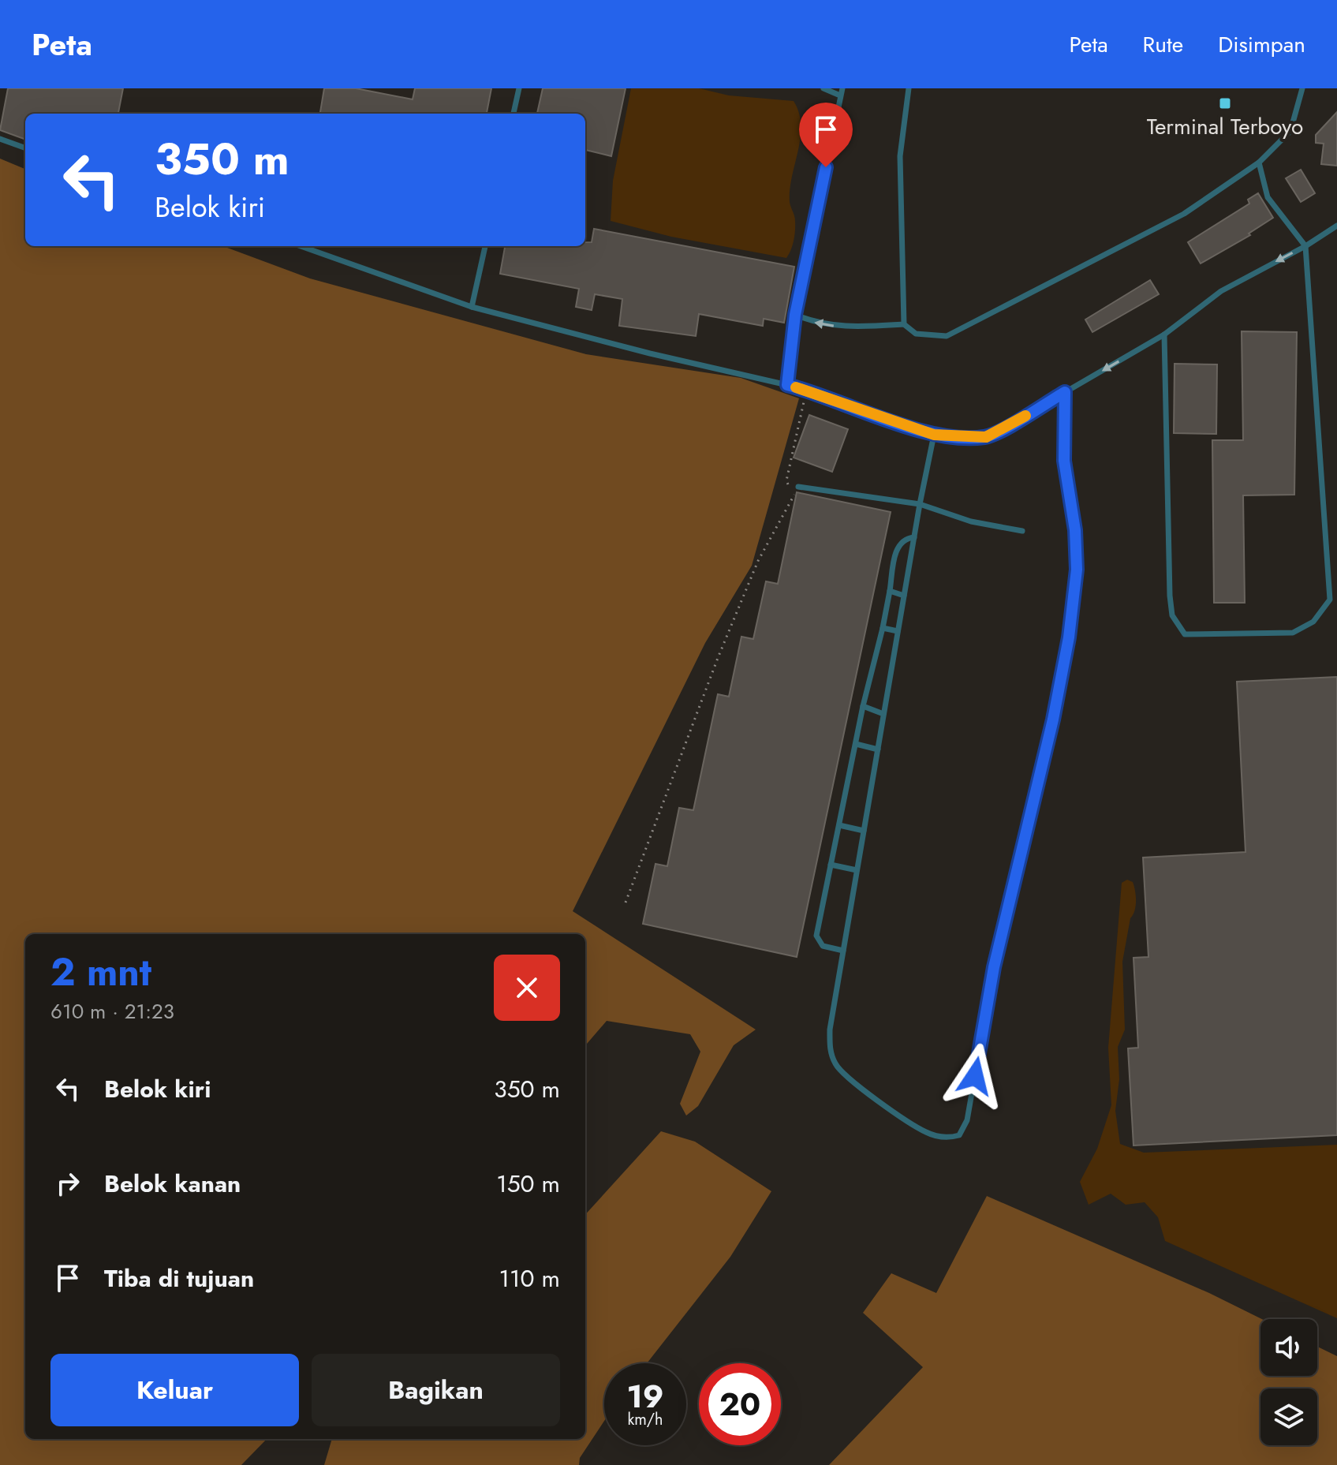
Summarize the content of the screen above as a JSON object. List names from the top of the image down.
{
  "places": {
    "transit": ["Terminal Terboyo"]
  },
  "page": {
    "header": "Peta",
    "nav": ["Peta", "Rute", "Disimpan"],
    "turn": ["350 m", "Belok kiri"],
    "heading": ["2 mnt", "610 m · 21:23"],
    "list": [
      {
        "name": "Belok kiri",
        "value": "350 m"
      },
      {
        "name": "Belok kanan",
        "value": "150 m"
      },
      {
        "name": "Tiba di tujuan",
        "value": "110 m"
      }
    ],
    "buttons": ["Keluar", "Bagikan"],
    "speed": "19 km/h",
    "limit": "20"
  }
}
